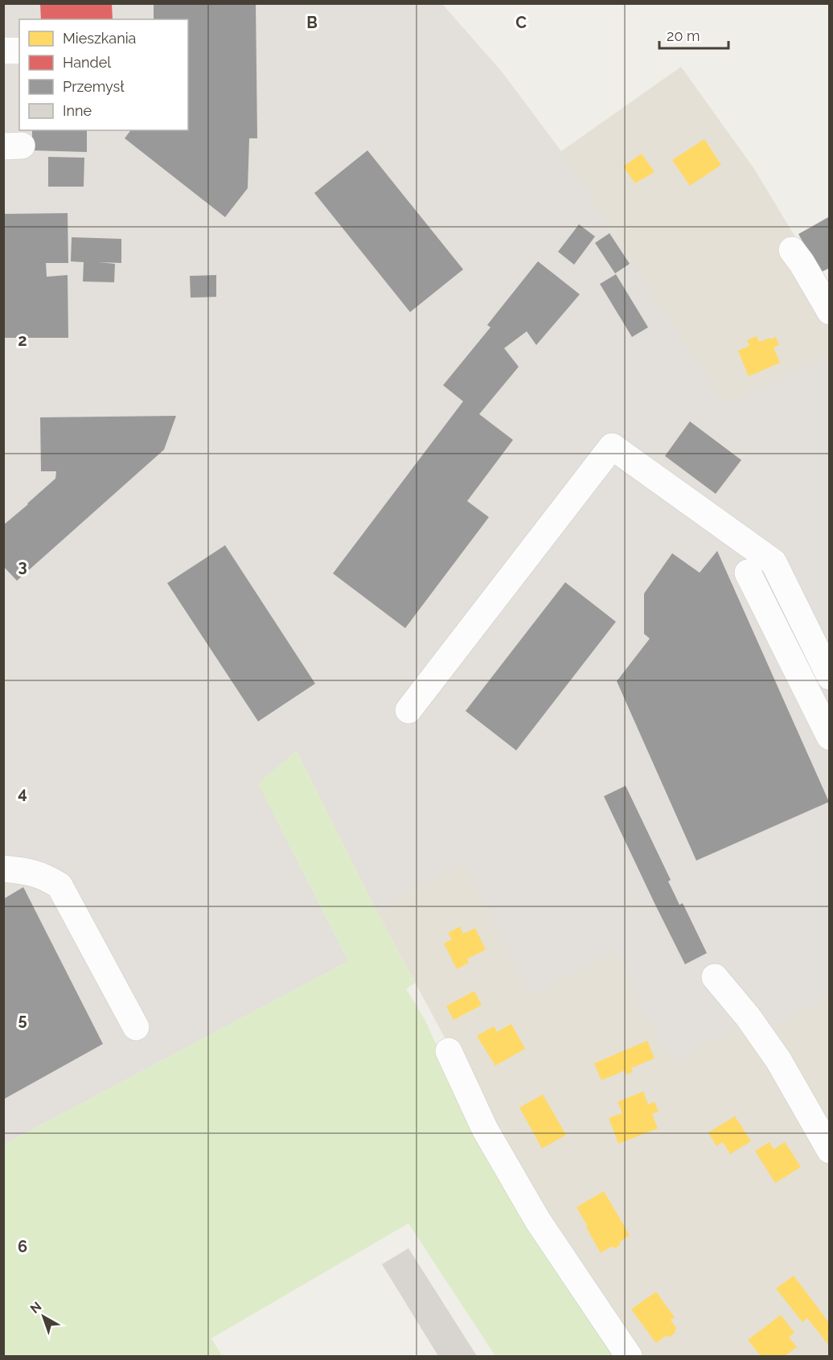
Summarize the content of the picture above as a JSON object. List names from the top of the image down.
{
  "legend": [
    "Mieszkania",
    "Handel",
    "Przemysł",
    "Inne"
  ],
  "scale_bar": "20 m",
  "north": "top left",
  "grid": {
    "columns": ["B", "C"],
    "rows": [
      "2",
      "3",
      "4",
      "5",
      "6"
    ]
  }
}
